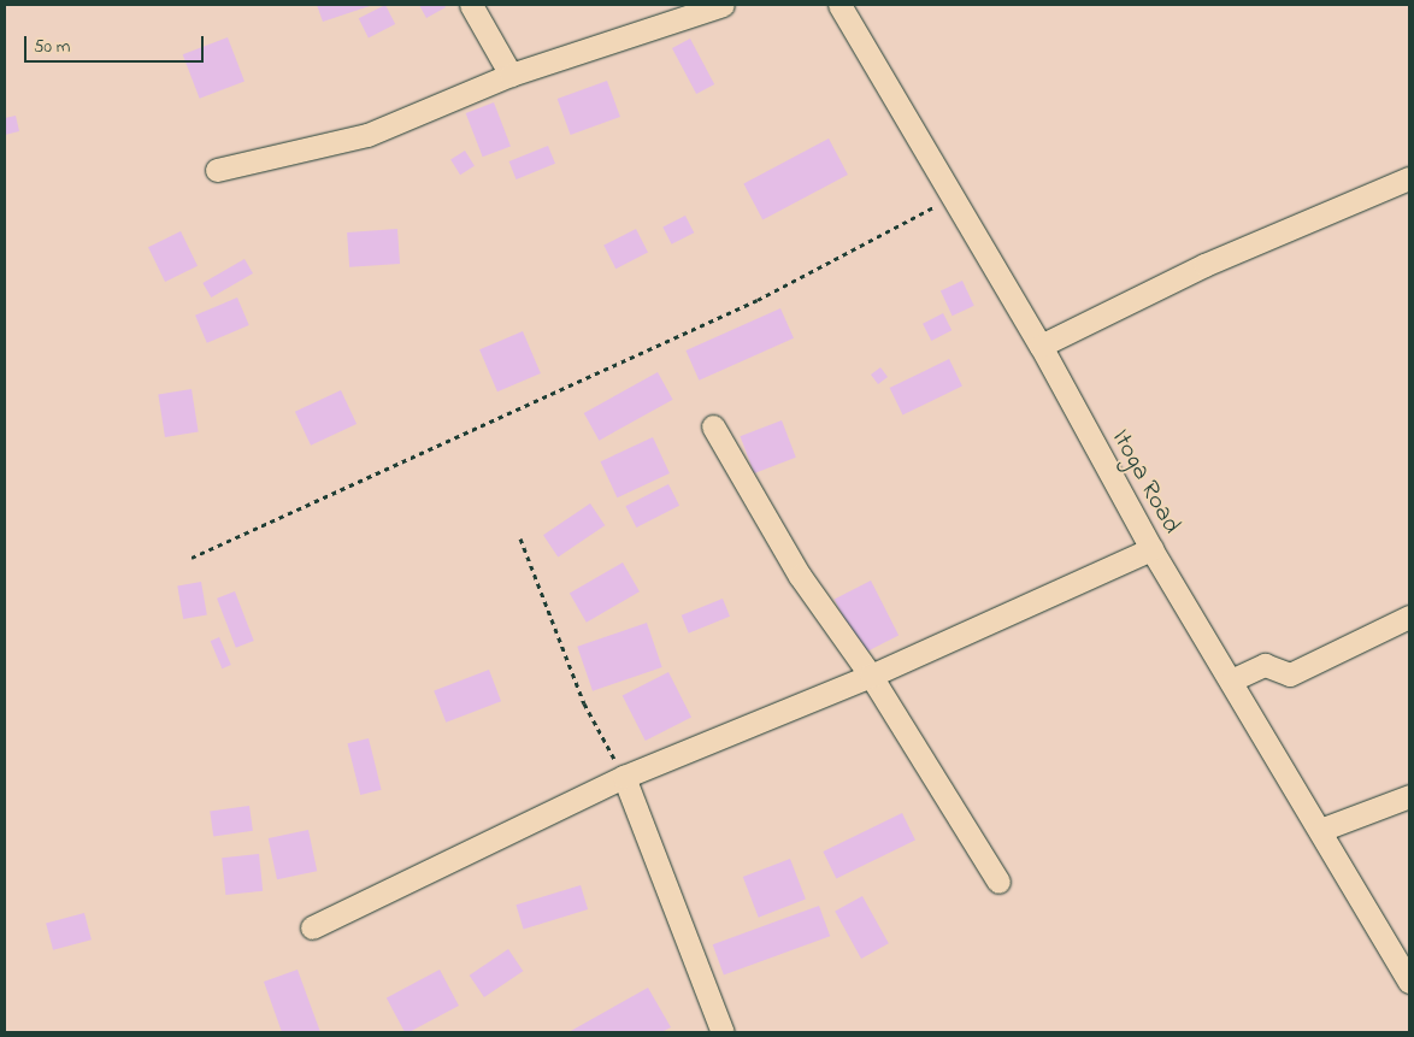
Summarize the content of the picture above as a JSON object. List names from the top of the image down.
{
  "streets": {
    "street": ["Itoga Road"]
  },
  "scale_bar": "50 m"
}
